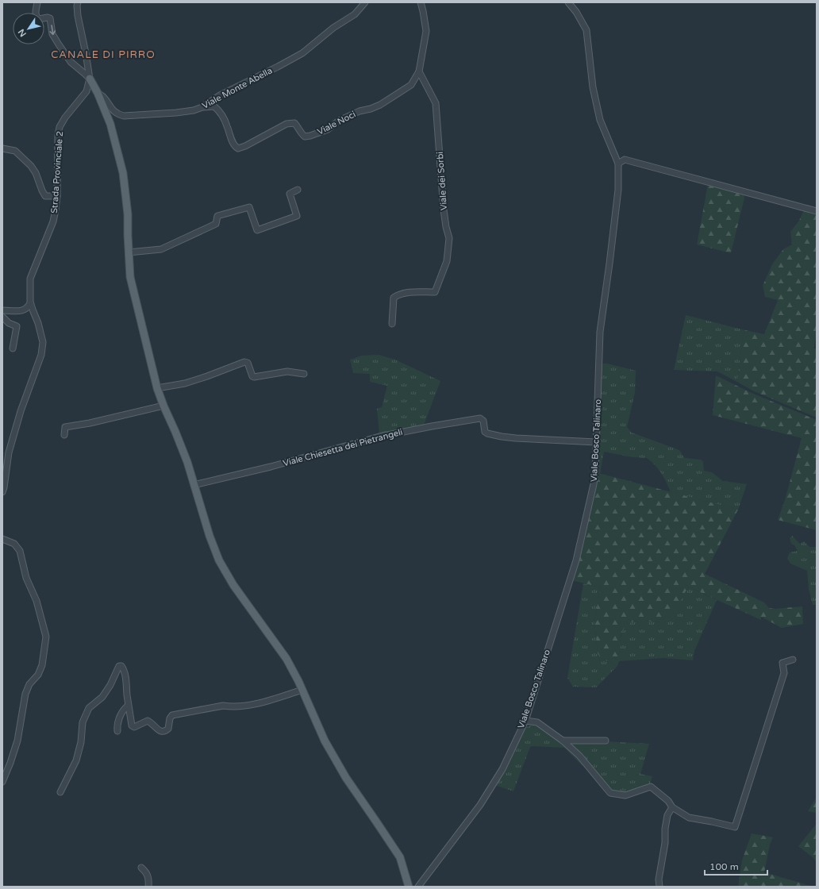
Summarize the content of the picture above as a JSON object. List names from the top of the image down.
{
  "streets": {
    "street": [
      "Viale Monte Abella",
      "Viale Noci",
      "Strada Provinciale 2",
      "Viale dei Sorbi",
      "Viale Bosco Talinaro",
      "Viale Chiesetta dei Pietrangeli"
    ]
  },
  "crossings": [
    ["Viale Monte Abella", "Viale Noci"],
    ["Viale Noci", "Viale dei Sorbi"],
    ["Viale Bosco Talinaro", "Viale Chiesetta dei Pietrangeli"]
  ],
  "districts": ["CANALE DI PIRRO"],
  "scale_bar": "100 m",
  "north": "bottom left"
}
